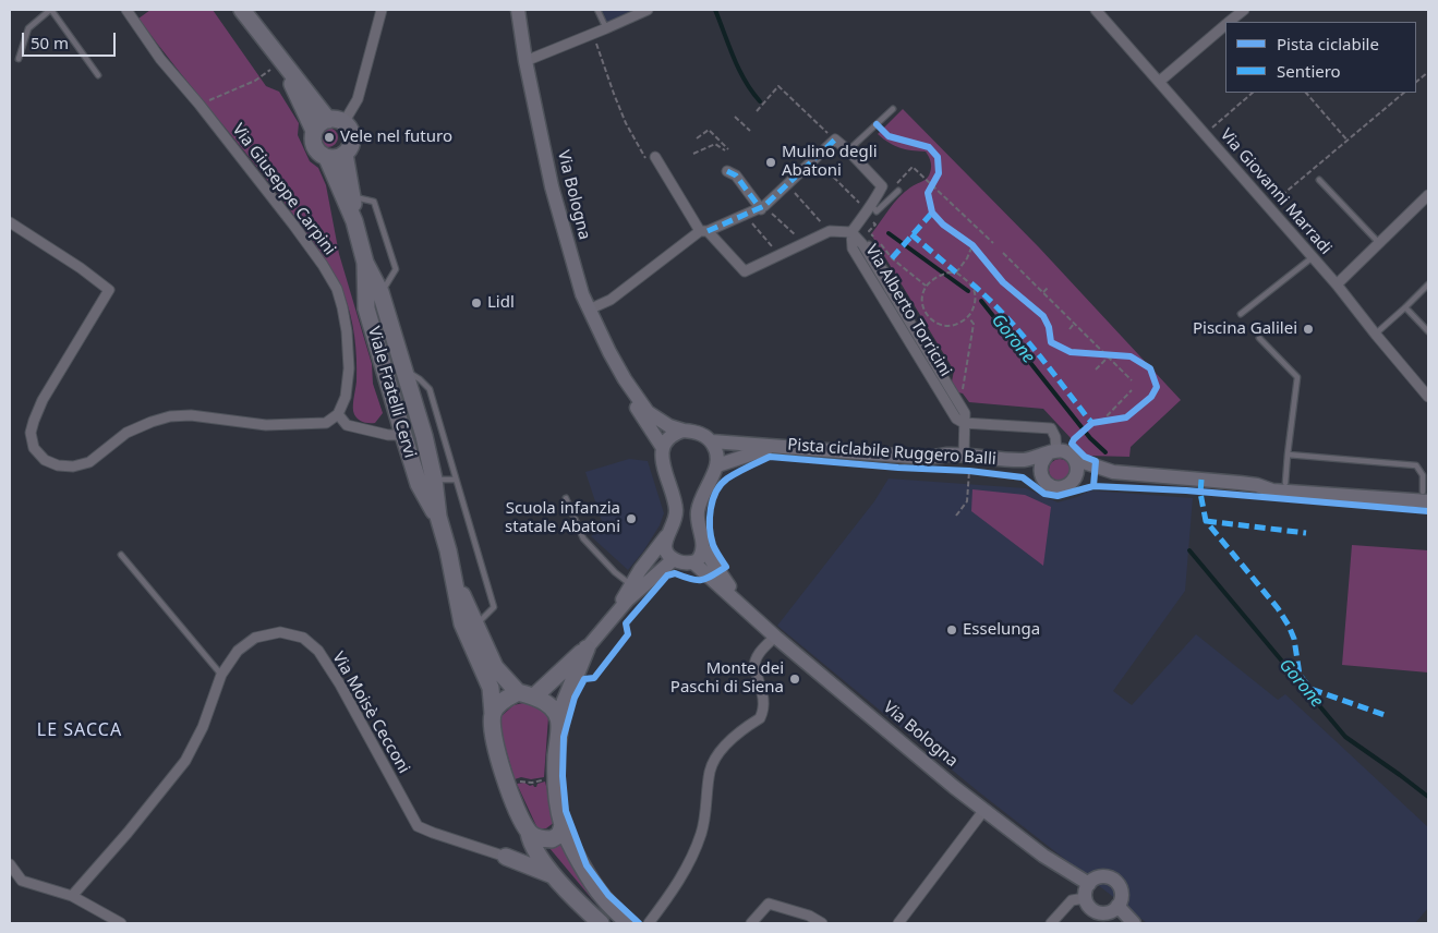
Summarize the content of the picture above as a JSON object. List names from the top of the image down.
{
  "streets": {
    "main road": ["Via Bologna", "Viale Fratelli Cervi"],
    "street": [
      "Via Giuseppe Carpini",
      "Via Giovanni Marradi",
      "Via Alberto Torricini",
      "Via Moisè Cecconi"
    ],
    "cycle path": ["Pista ciclabile Ruggero Balli"]
  },
  "districts": ["LE SACCA"],
  "water": ["Gorone"],
  "places": [
    "Vele nel futuro",
    "Mulino degli Abatoni",
    "Lidl",
    "Piscina Galilei",
    "Scuola infanzia statale Abatoni",
    "Esselunga",
    "Monte dei Paschi di Siena"
  ],
  "legend": ["Pista ciclabile", "Sentiero"],
  "scale_bar": "50 m"
}
